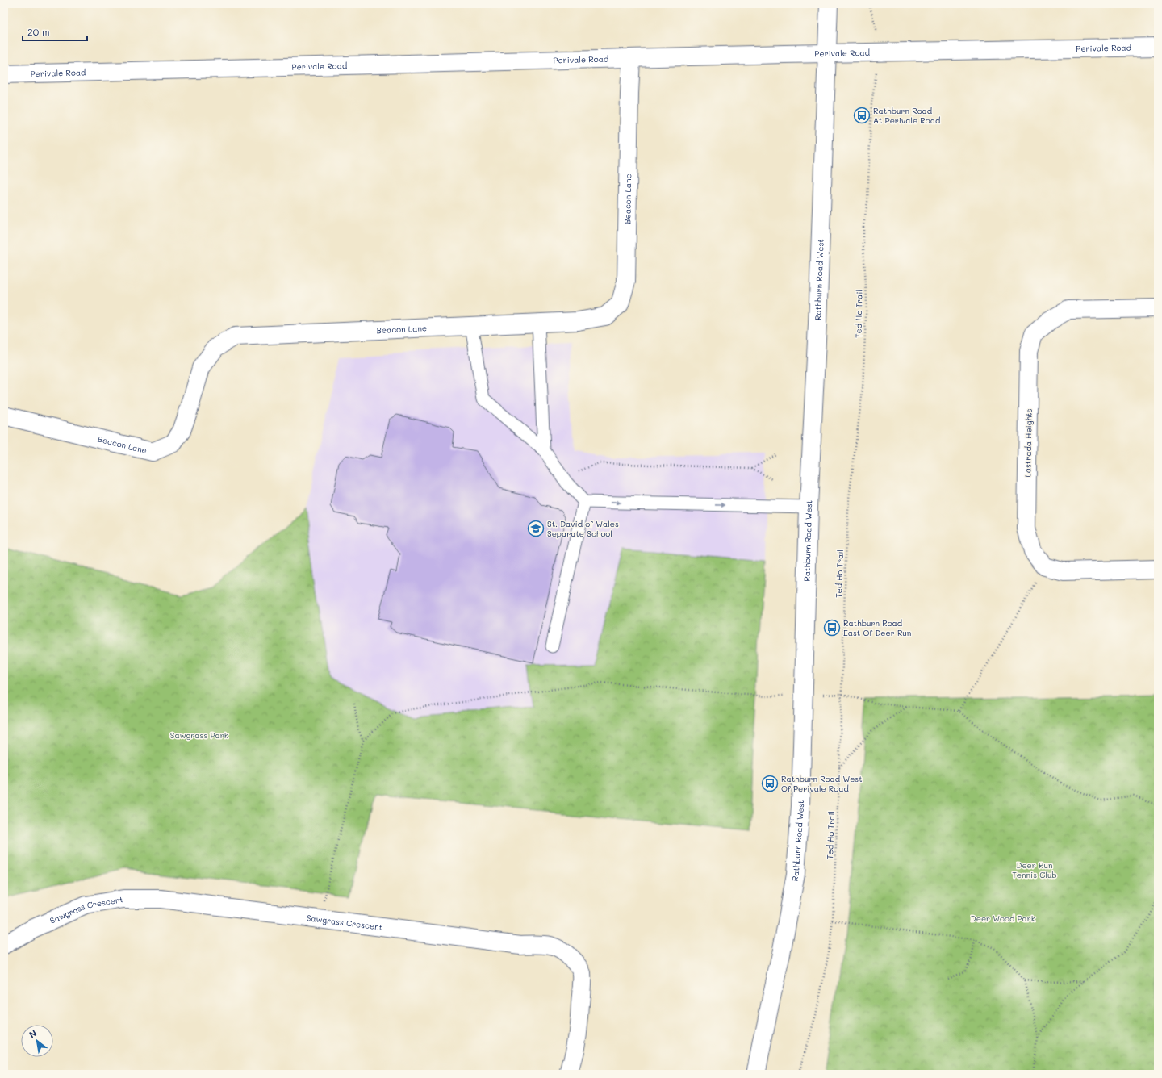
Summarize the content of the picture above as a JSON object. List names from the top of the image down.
{
  "streets": {
    "street": [
      "Perivale Road",
      "Beacon Lane",
      "Rathburn Road West",
      "Lastrada Heights",
      "Sawgrass Crescent"
    ],
    "path": ["Ted Ho Trail"]
  },
  "crossings": [
    ["Perivale Road", "Beacon Lane"],
    ["Perivale Road", "Rathburn Road West"]
  ],
  "parks": ["Sawgrass Park", "Deer Run Tennis Club", "Deer Wood Park"],
  "places": {
    "bus stop": ["Rathburn Road At Perivale Road", "Rathburn Road East Of Deer Run", "Rathburn Road West Of Perivale Road"],
    "school or university": ["St. David of Wales Separate School"]
  },
  "scale_bar": "20 m",
  "north": "top left"
}
